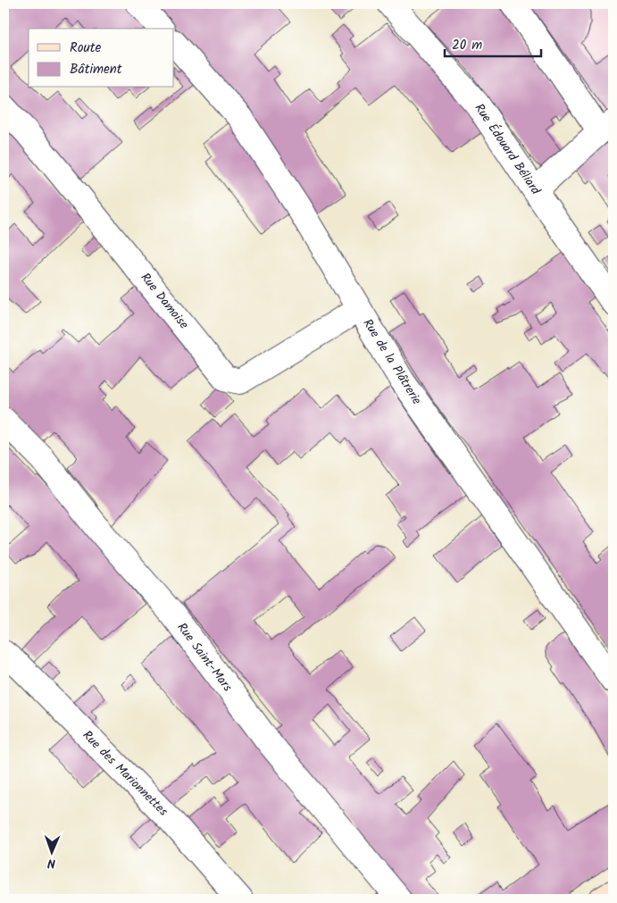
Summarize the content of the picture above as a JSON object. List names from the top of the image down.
{
  "streets": {
    "street": [
      "Rue Édouard Béliard",
      "Rue Damoise",
      "Rue de la Plâtrerie",
      "Rue Saint-Mars",
      "Rue des Marionnettes"
    ]
  },
  "crossings": [
    ["Rue Damoise", "Rue de la Plâtrerie"]
  ],
  "legend": ["Route", "Bâtiment"],
  "scale_bar": "20 m",
  "north": "bottom"
}
